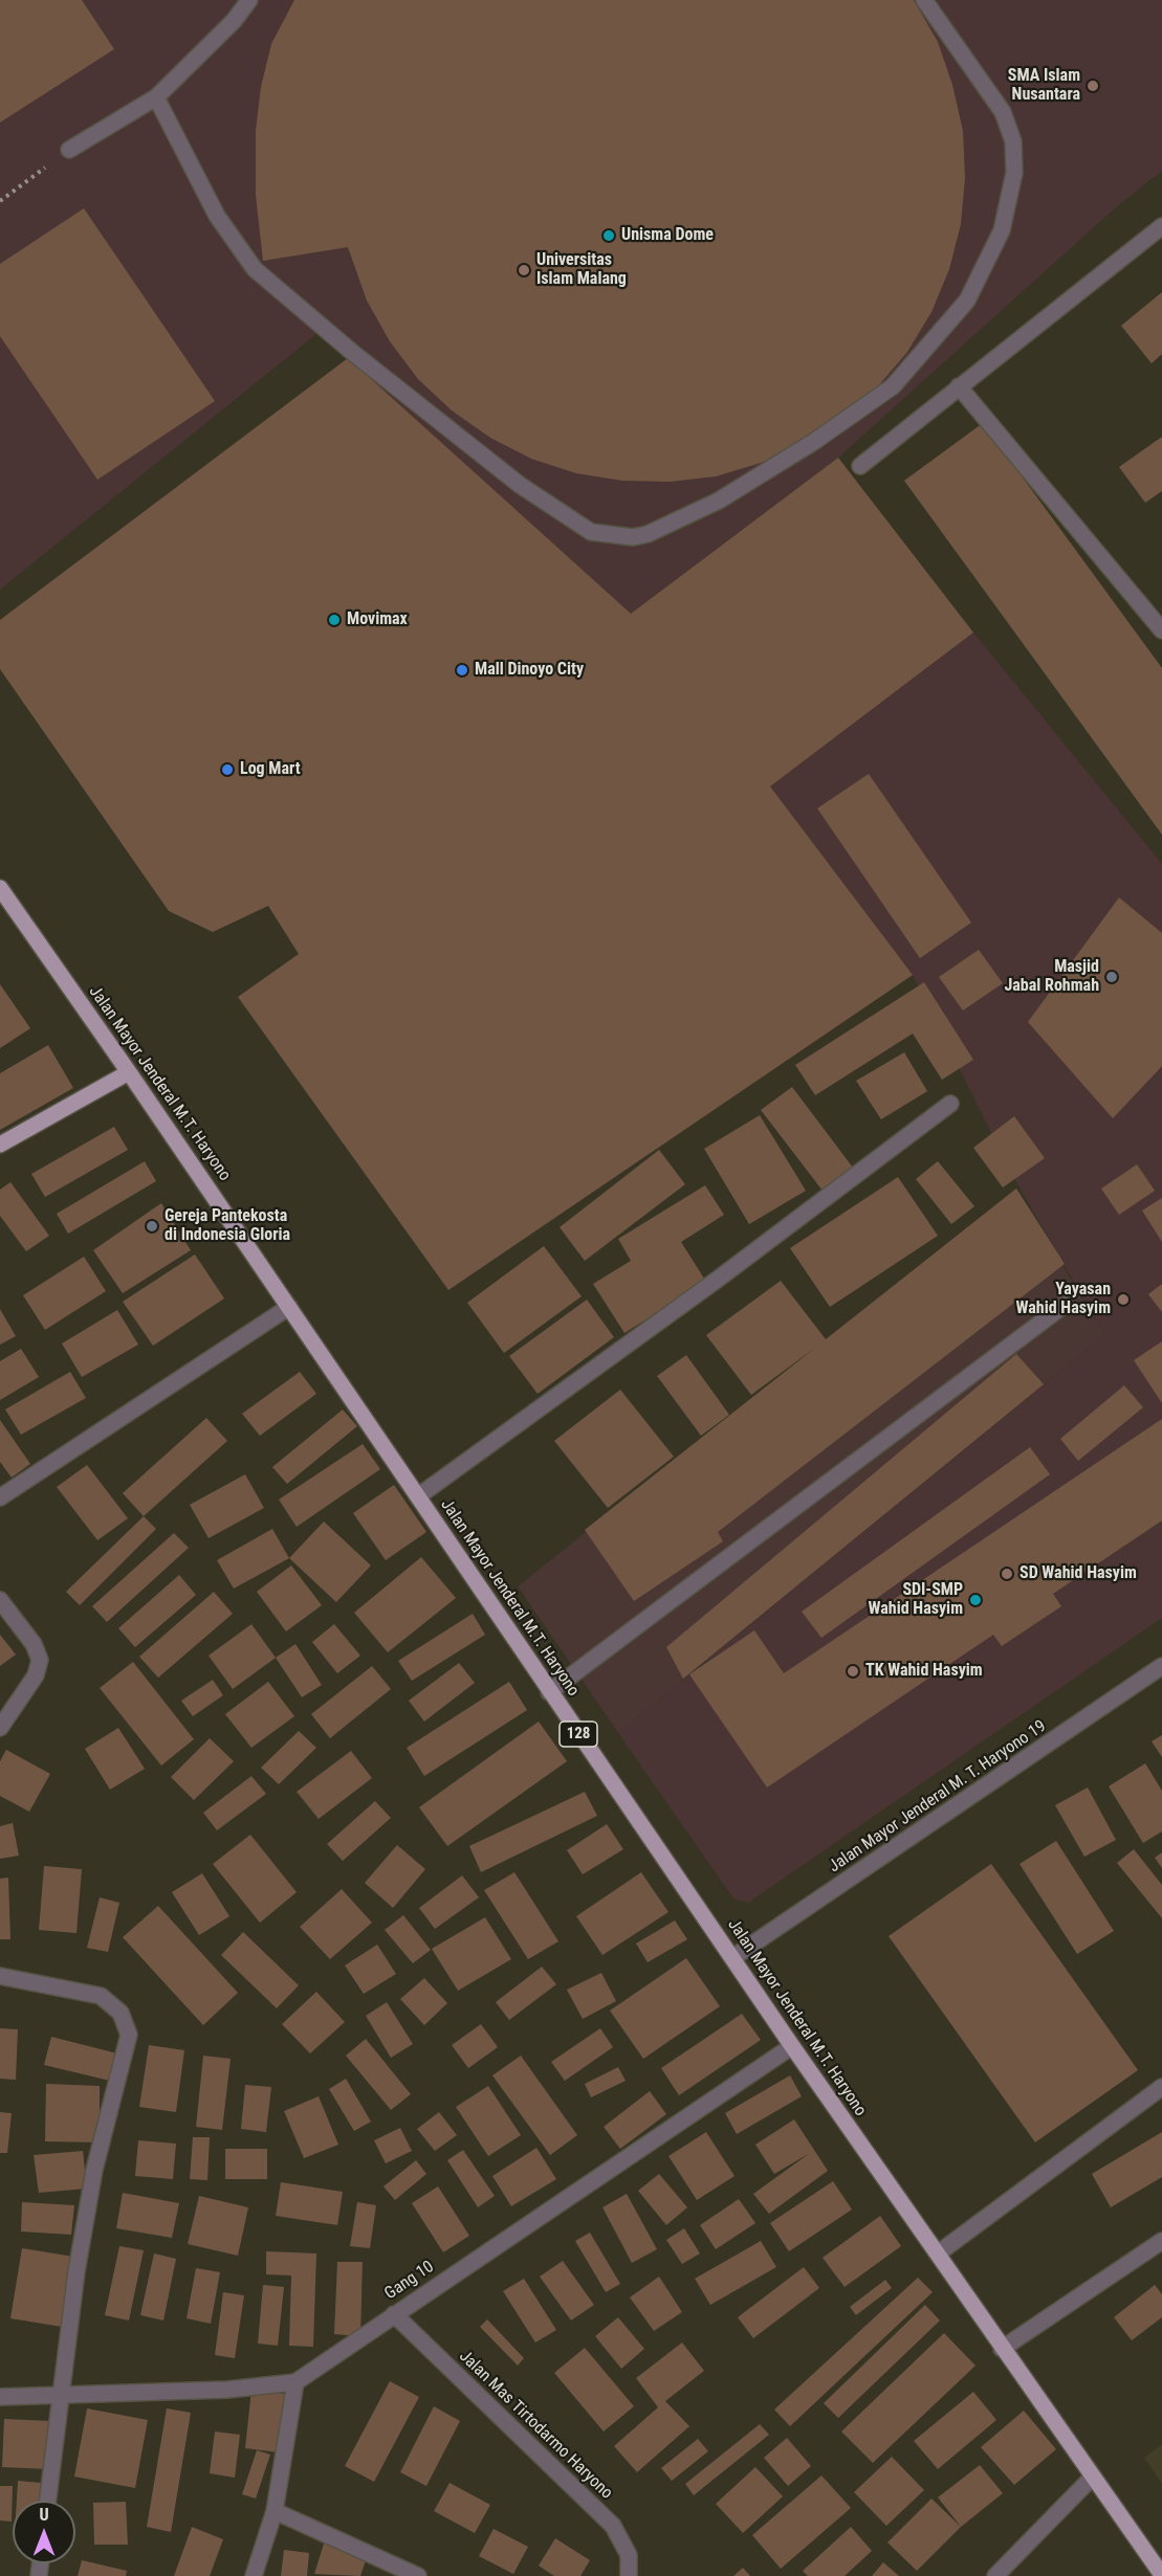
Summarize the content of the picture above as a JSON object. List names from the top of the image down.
{
  "streets": {
    "main road": ["Jalan Mayor Jenderal M.T. Haryono", "128"],
    "street": ["Jalan Mayor Jenderal M. T. Haryono 19", "Gang 10", "Jalan Mas Tirtodarmo Haryono"]
  },
  "crossings": [
    ["Jalan Mayor Jenderal M.T. Haryono", "Jalan Mayor Jenderal M. T. Haryono 19"],
    ["Jalan Mayor Jenderal M.T. Haryono", "Gang 10"],
    ["Gang 10", "Jalan Mas Tirtodarmo Haryono"]
  ],
  "places": [
    "SMA Islam Nusantara",
    "Unisma Dome",
    "Universitas Islam Malang",
    "Movimax",
    "Mall Dinoyo City",
    "Log Mart",
    "Masjid Jabal Rohmah",
    "Gereja Pantekosta di Indonesia Gloria",
    "Yayasan Wahid Hasyim",
    "SD Wahid Hasyim",
    "SDI-SMP Wahid Hasyim",
    "TK Wahid Hasyim"
  ],
  "north": "top"
}
